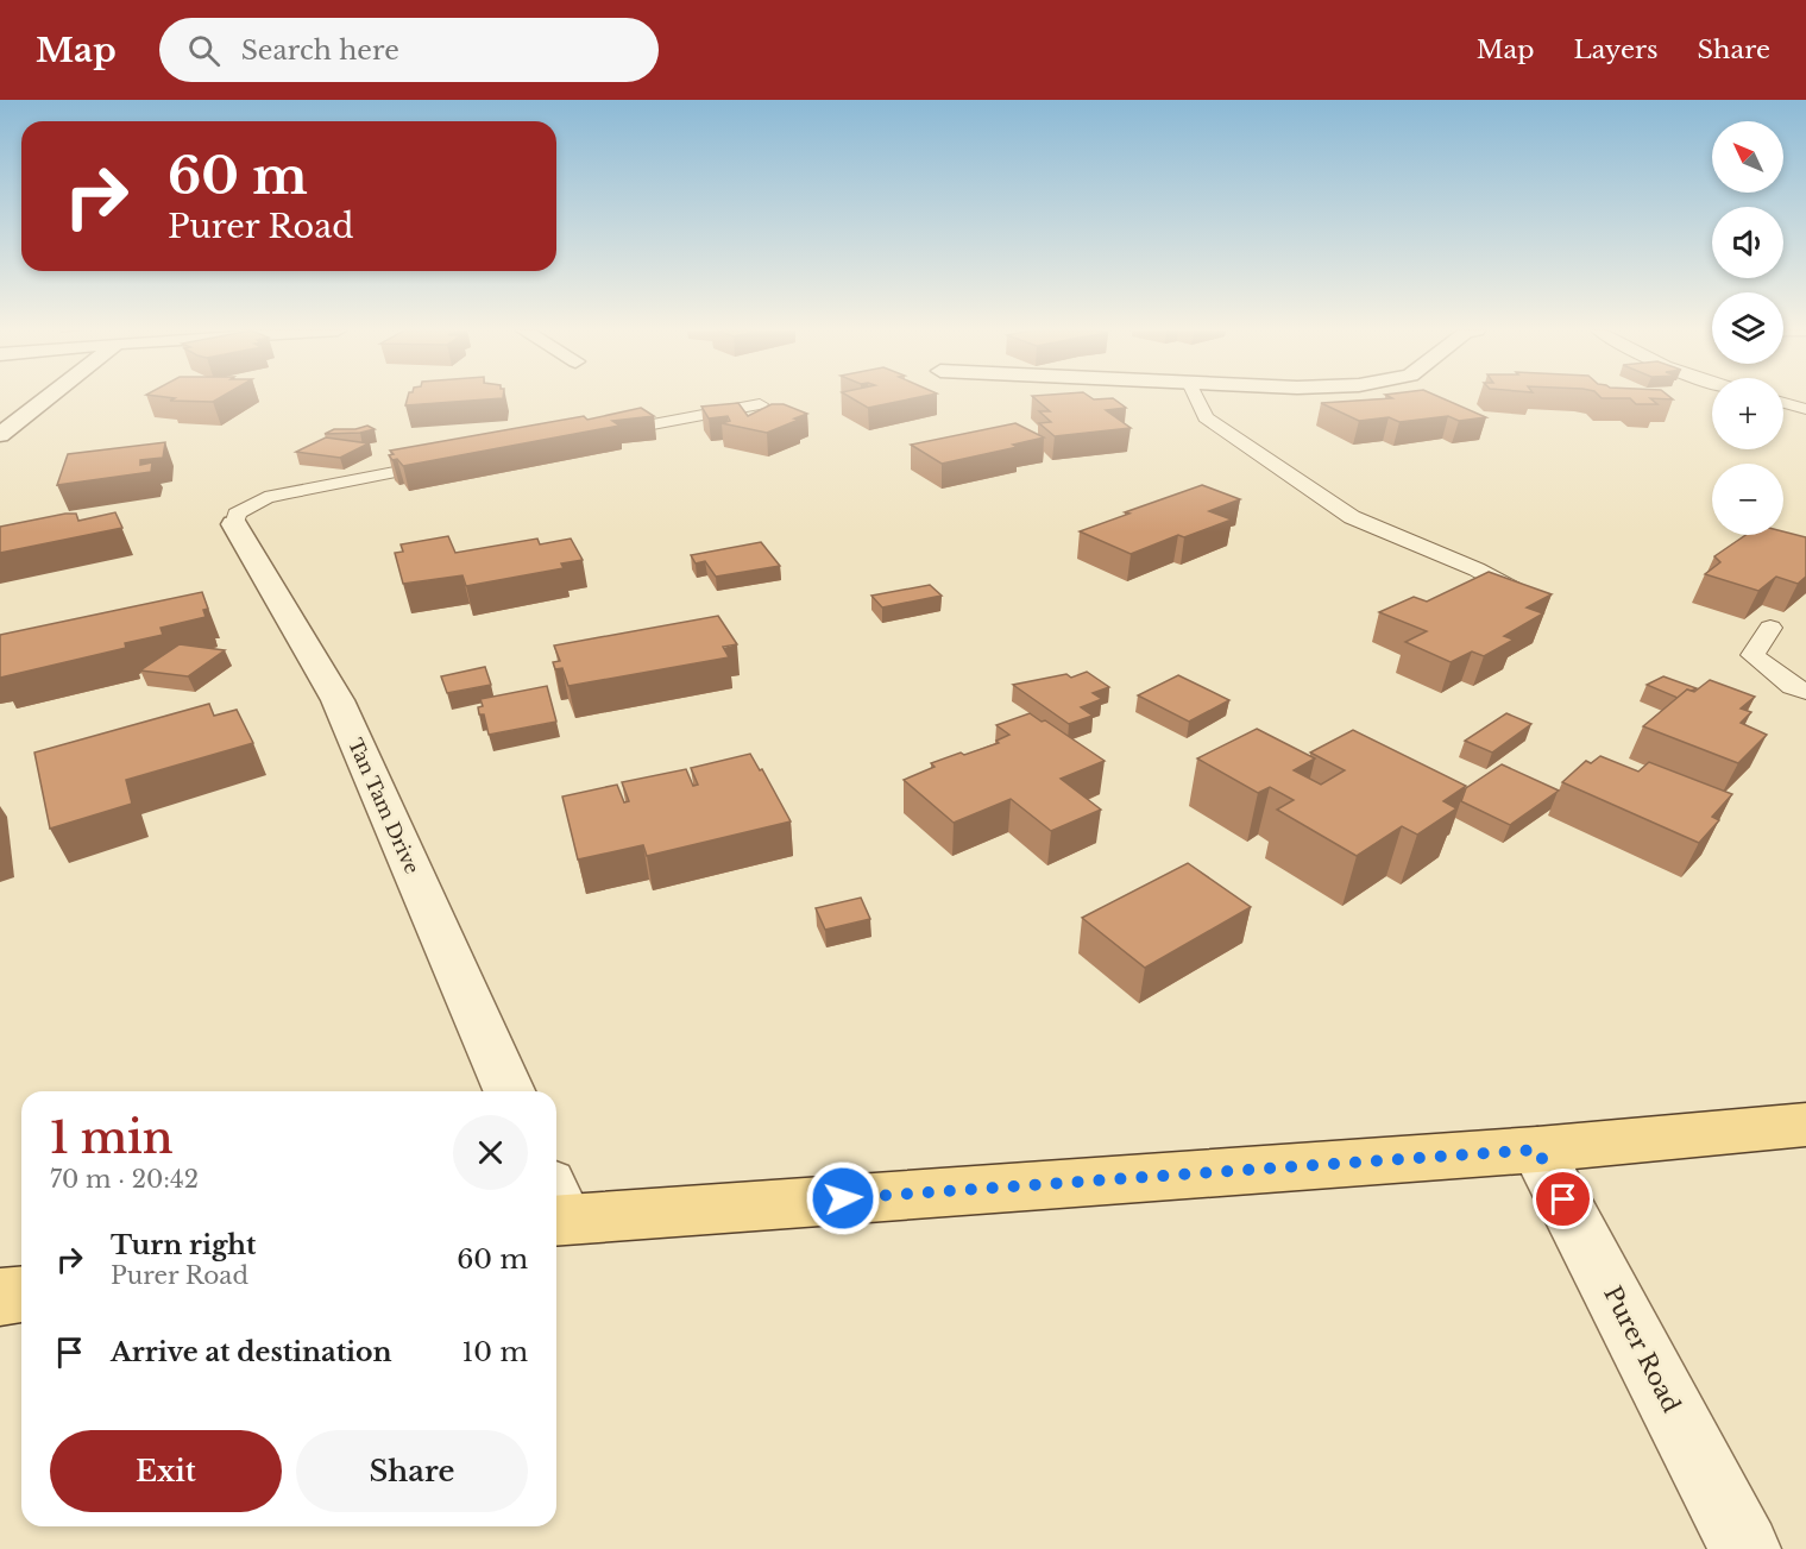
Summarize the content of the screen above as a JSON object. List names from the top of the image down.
{
  "streets": {
    "street": ["Tan Tam Drive", "Purer Road"]
  },
  "north": "top left",
  "page": {
    "header": "Map",
    "search": "Search here",
    "nav": ["Map", "Layers", "Share"],
    "map_buttons": ["+", "−"],
    "turn": ["60 m", "Purer Road"],
    "heading": ["1 min", "70 m · 20:42"],
    "list": [
      {
        "name": "Turn right",
        "note": "Purer Road",
        "value": "60 m"
      },
      {
        "name": "Arrive at destination",
        "value": "10 m"
      }
    ],
    "buttons": ["Exit", "Share"]
  }
}
